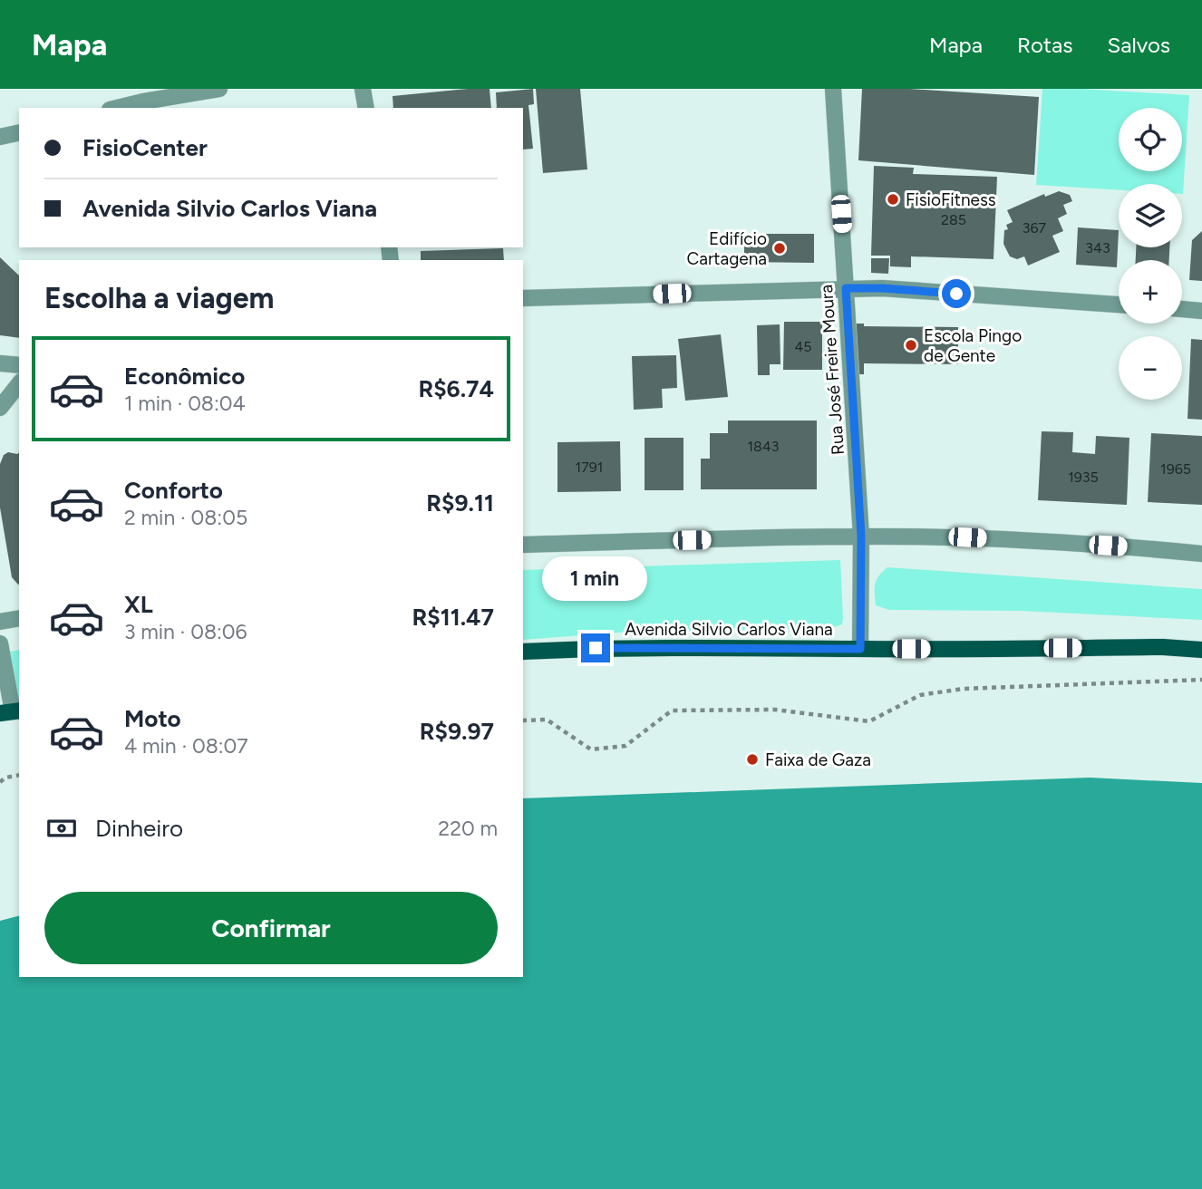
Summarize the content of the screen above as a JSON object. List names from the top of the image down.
{
  "streets": {
    "main road": ["Avenida Silvio Carlos Viana"],
    "street": ["Rua José Freire Moura"]
  },
  "crossings": [
    ["Rua José Freire Moura", "Avenida Silvio Carlos Viana"]
  ],
  "places": [
    "FisioFitness",
    "Edifício Cartagena",
    "Escola Pingo de Gente",
    "Faixa de Gaza"
  ],
  "house_numbers": [
    "285",
    "367",
    "343",
    "45",
    "1843",
    "1791",
    "1965",
    "1935"
  ],
  "page": {
    "header": "Mapa",
    "nav": ["Mapa", "Rotas", "Salvos"],
    "map_buttons": ["+", "−"],
    "banner": ["FisioCenter", "Avenida Silvio Carlos Viana"],
    "heading": "Escolha a viagem",
    "list": [
      {
        "name": "Econômico",
        "note": "1 min · 08:04",
        "value": "R$6.74"
      },
      {
        "name": "Conforto",
        "note": "2 min · 08:05",
        "value": "R$9.11"
      },
      {
        "name": "XL",
        "note": "3 min · 08:06",
        "value": "R$11.47"
      },
      {
        "name": "Moto",
        "note": "4 min · 08:07",
        "value": "R$9.97"
      }
    ],
    "bubble": "1 min",
    "pay": ["Dinheiro", "220 m"],
    "buttons": "Confirmar"
  }
}
